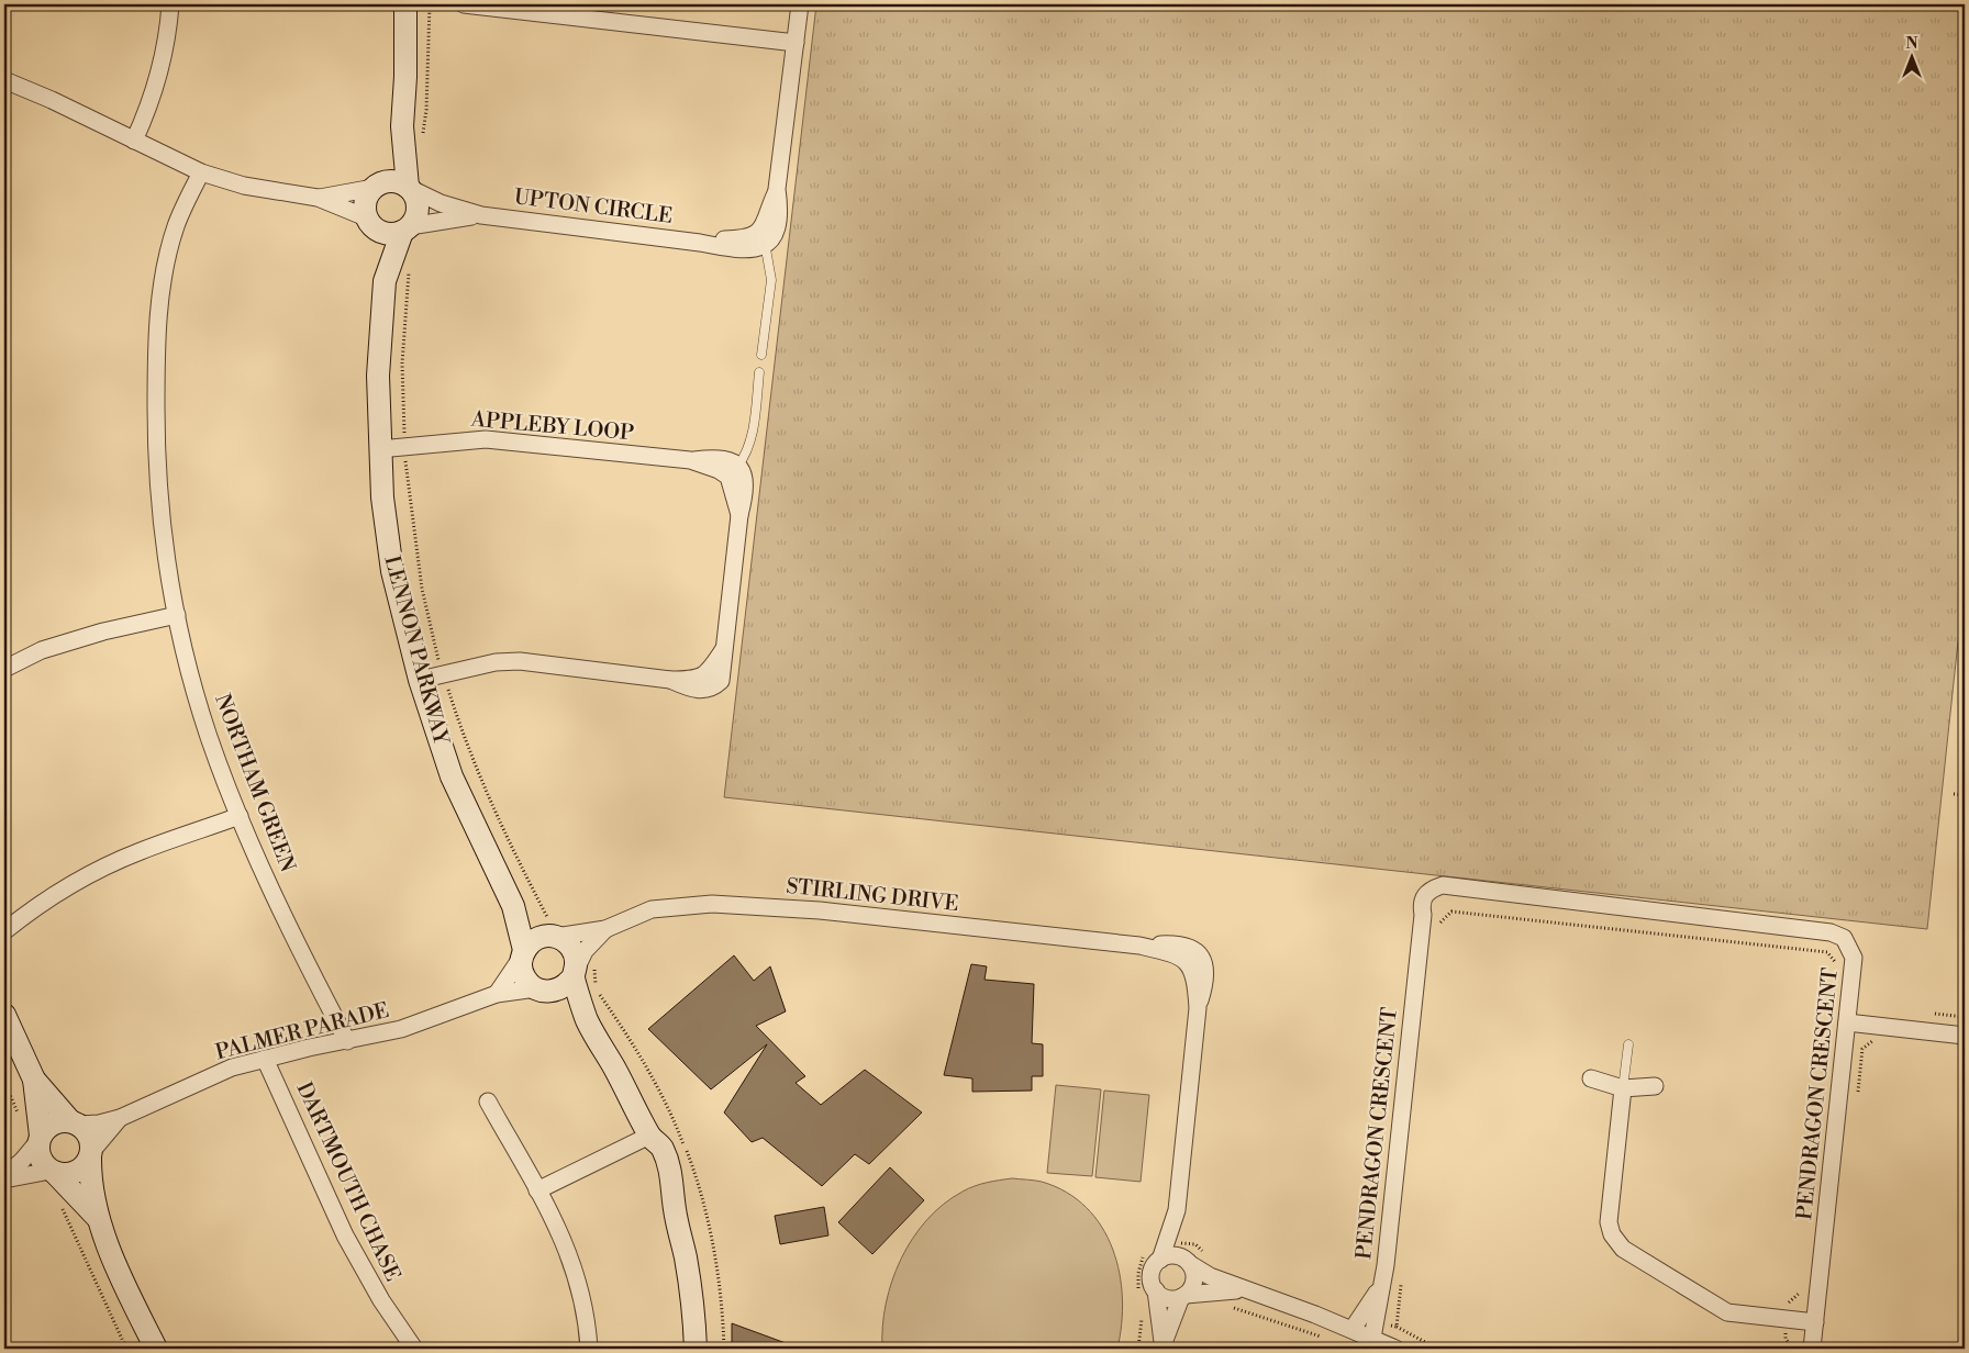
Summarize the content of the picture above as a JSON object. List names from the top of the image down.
{
  "streets": {
    "street": [
      "UPTON CIRCLE",
      "APPLEBY LOOP",
      "LENNON PARKWAY",
      "NORTHAM GREEN",
      "STIRLING DRIVE",
      "PALMER PARADE",
      "PENDRAGON CRESCENT",
      "DARTMOUTH CHASE"
    ]
  },
  "crossings": [
    ["UPTON CIRCLE", "LENNON PARKWAY"],
    ["APPLEBY LOOP", "LENNON PARKWAY"],
    ["LENNON PARKWAY", "STIRLING DRIVE"],
    ["LENNON PARKWAY", "PALMER PARADE"],
    ["NORTHAM GREEN", "PALMER PARADE"],
    ["STIRLING DRIVE", "PALMER PARADE"],
    ["PALMER PARADE", "DARTMOUTH CHASE"]
  ],
  "north": "top"
}
